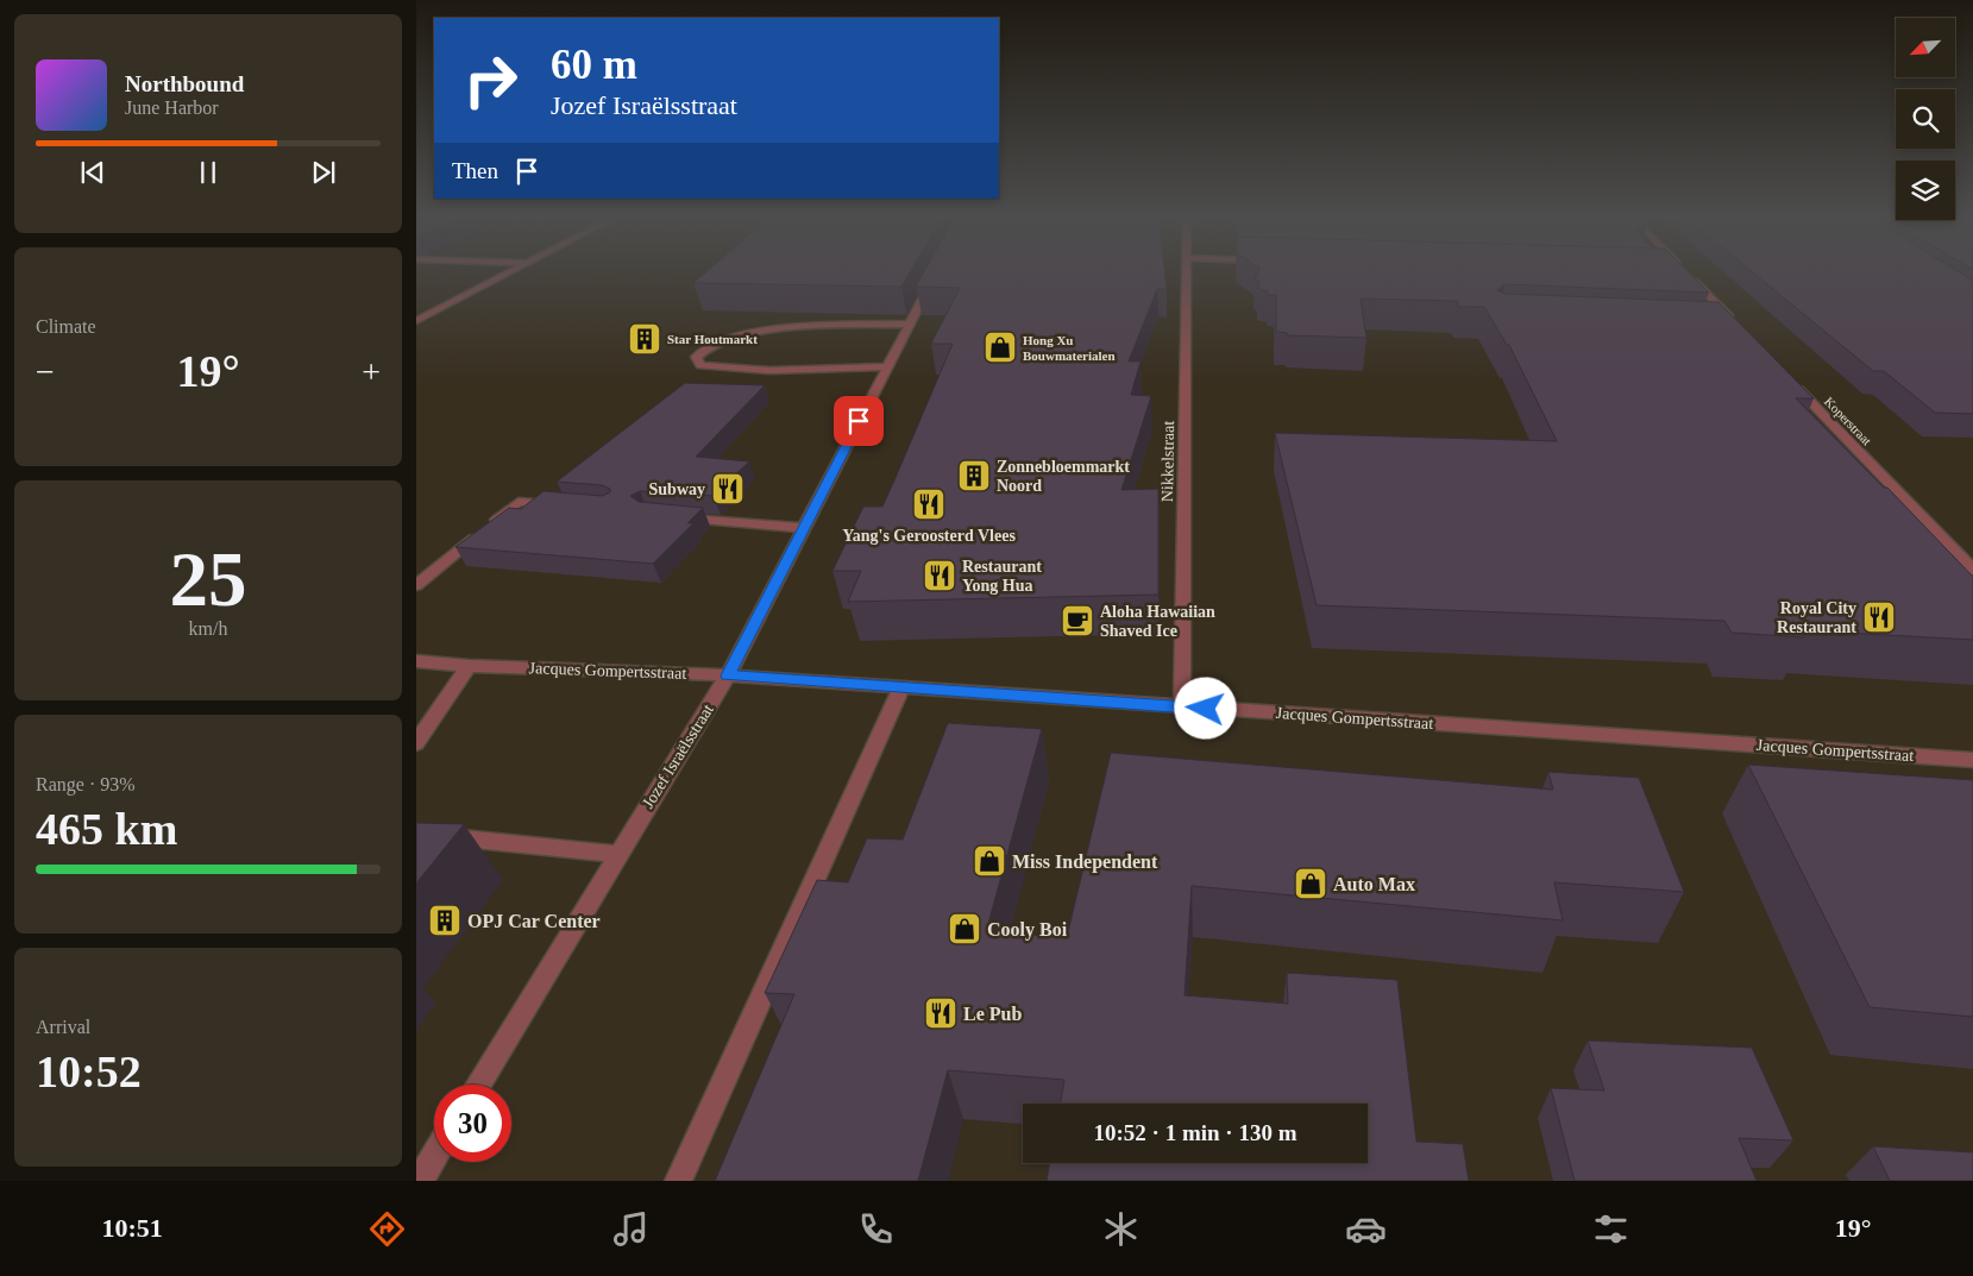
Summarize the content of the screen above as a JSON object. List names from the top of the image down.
{
  "streets": {
    "street": [
      "Koperstraat",
      "Nikkelstraat",
      "Jacques Gompertsstraat",
      "Jozef Israëlsstraat"
    ]
  },
  "crossings": [
    ["Nikkelstraat", "Jacques Gompertsstraat"],
    ["Jacques Gompertsstraat", "Jozef Israëlsstraat"]
  ],
  "places": {
    "building": ["Star Houtmarkt", "Zonnebloemmarkt Noord", "OPJ Car Center"],
    "shop": [
      "Hong Xu Bouwmaterialen",
      "Miss Independent",
      "Auto Max",
      "Cooly Boi"
    ],
    "restaurant": [
      "Subway",
      "Yang's Geroosterd Vlees",
      "Restaurant Yong Hua",
      "Royal City Restaurant",
      "Le Pub"
    ],
    "cafe": ["Aloha Hawaiian Shaved Ice"]
  },
  "north": "bottom left",
  "page": {
    "turn": ["60 m", "Jozef Israëlsstraat"],
    "song": ["Northbound", "June Harbor"],
    "then": "Then",
    "tile": [
      "Climate",
      ["25", "km/h"],
      ["Range · 93%", "465 km"],
      ["Arrival", "10:52"]
    ],
    "heat": ["−", "19°", "+"],
    "limit": "30",
    "trip": "10:52 · 1 min · 130 m",
    "tabs": ["10:51", "19°"]
  }
}
